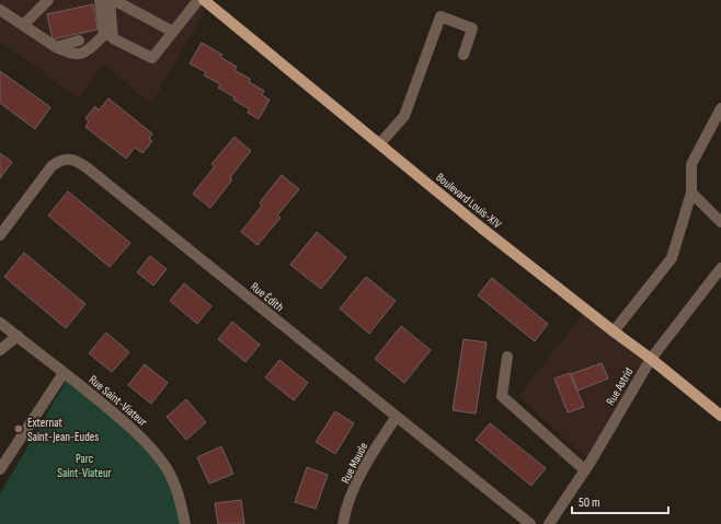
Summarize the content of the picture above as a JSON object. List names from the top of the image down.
{
  "streets": {
    "main road": ["Boulevard Louis-XIV"],
    "street": [
      "Rue Édith",
      "Rue Astrid",
      "Rue Saint-Viateur",
      "Rue Maude"
    ]
  },
  "crossings": [
    ["Boulevard Louis-XIV", "Rue Astrid"],
    ["Rue Édith", "Rue Maude"]
  ],
  "parks": ["Parc Saint-Viateur"],
  "places": ["Externat Saint-Jean-Eudes"],
  "scale_bar": "50 m"
}
